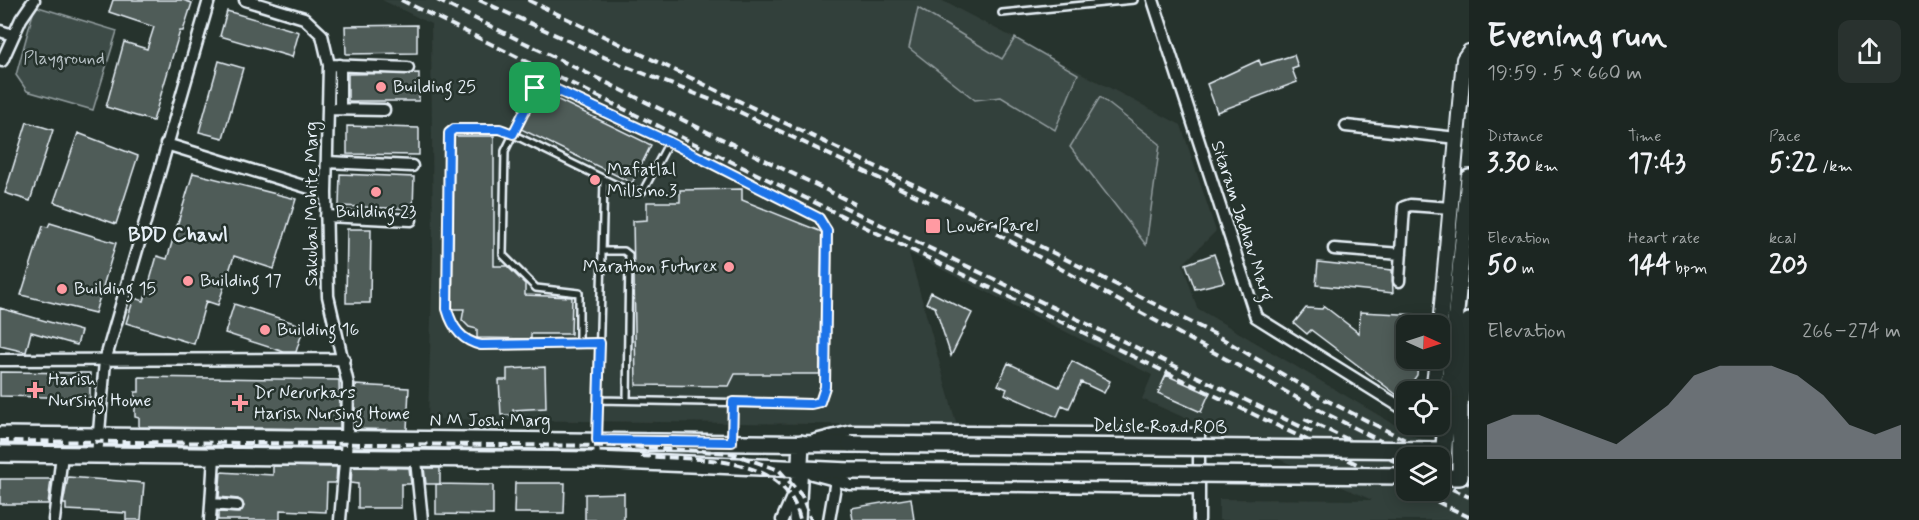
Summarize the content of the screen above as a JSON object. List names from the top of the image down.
{
  "streets": {
    "main road": ["N M Joshi Marg", "Delisle Road ROB"],
    "street": ["Sakubai Mohite Marg", "Sitaram Jadhav Marg"]
  },
  "crossings": [
    ["Sakubai Mohite Marg", "N M Joshi Marg"],
    ["N M Joshi Marg", "Delisle Road ROB"]
  ],
  "districts": ["BDD Chawl"],
  "parks": ["Playground"],
  "places": {
    "other": [
      "Building 25",
      "Mafatlal Mills no.3",
      "Building 23",
      "Marathon Futurex",
      "Building 17",
      "Building 15",
      "Building 16"
    ],
    "transit": ["Lower Parel"],
    "health": ["Harish Nursing Home", "Dr Nerurkars Harish Nursing Home"]
  },
  "north": "right",
  "page": {
    "heading": ["Evening run", "19:59 · 5 × 660 m"],
    "stats": [
      ["Distance", "3.30 km"],
      ["Time", "17:43"],
      ["Pace", "5:22 /km"],
      ["Elevation", "50 m"],
      ["Heart rate", "144 bpm"],
      ["kcal", "203"]
    ],
    "chart": ["Elevation", "266–274 m"]
  }
}
